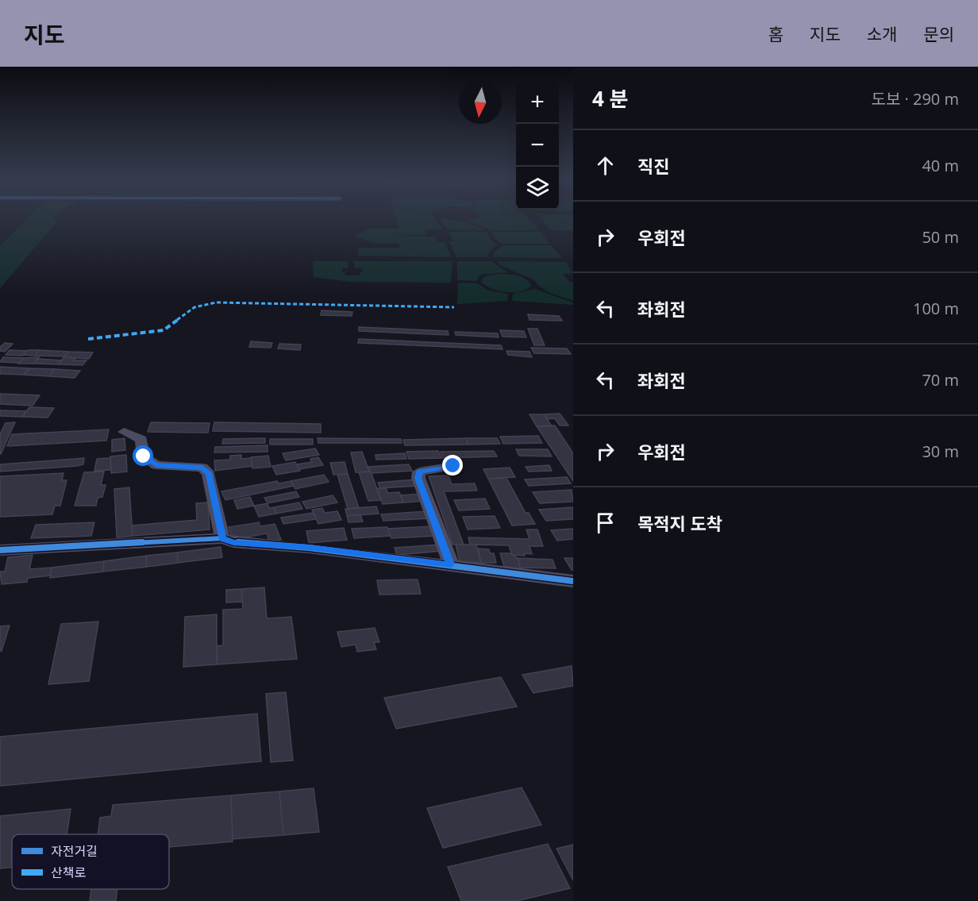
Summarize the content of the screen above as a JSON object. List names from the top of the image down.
{
  "legend": ["자전거길", "산책로"],
  "north": "bottom",
  "page": {
    "header": "지도",
    "nav": [
      "홈",
      "지도",
      "소개",
      "문의"
    ],
    "heading": ["4 분", "도보 · 290 m"],
    "map_buttons": ["+", "−"],
    "list": [
      ["직진", "40 m"],
      ["우회전", "50 m"],
      ["좌회전", "100 m"],
      ["좌회전", "70 m"],
      ["우회전", "30 m"],
      "목적지 도착"
    ]
  }
}
